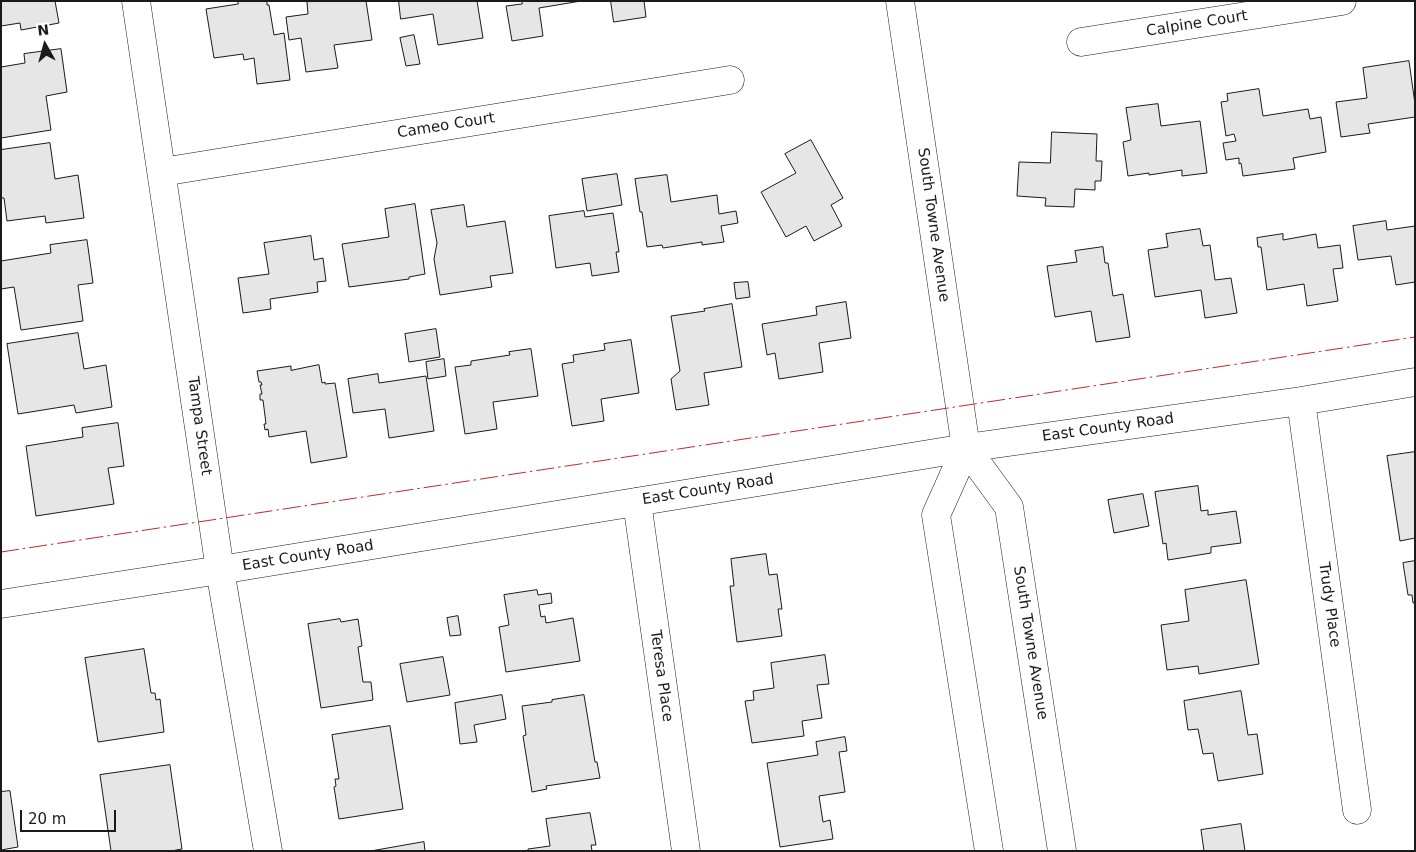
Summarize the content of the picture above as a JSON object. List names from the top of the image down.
{
  "streets": {
    "street": [
      "Calpine Court",
      "Cameo Court",
      "South Towne Avenue",
      "Tampa Street",
      "East County Road",
      "Trudy Place",
      "Teresa Place"
    ]
  },
  "crossings": [
    ["Cameo Court", "Tampa Street"],
    ["South Towne Avenue", "East County Road"],
    ["Tampa Street", "East County Road"],
    ["East County Road", "Trudy Place"],
    ["East County Road", "Teresa Place"]
  ],
  "scale_bar": "20 m",
  "north": "top"
}
